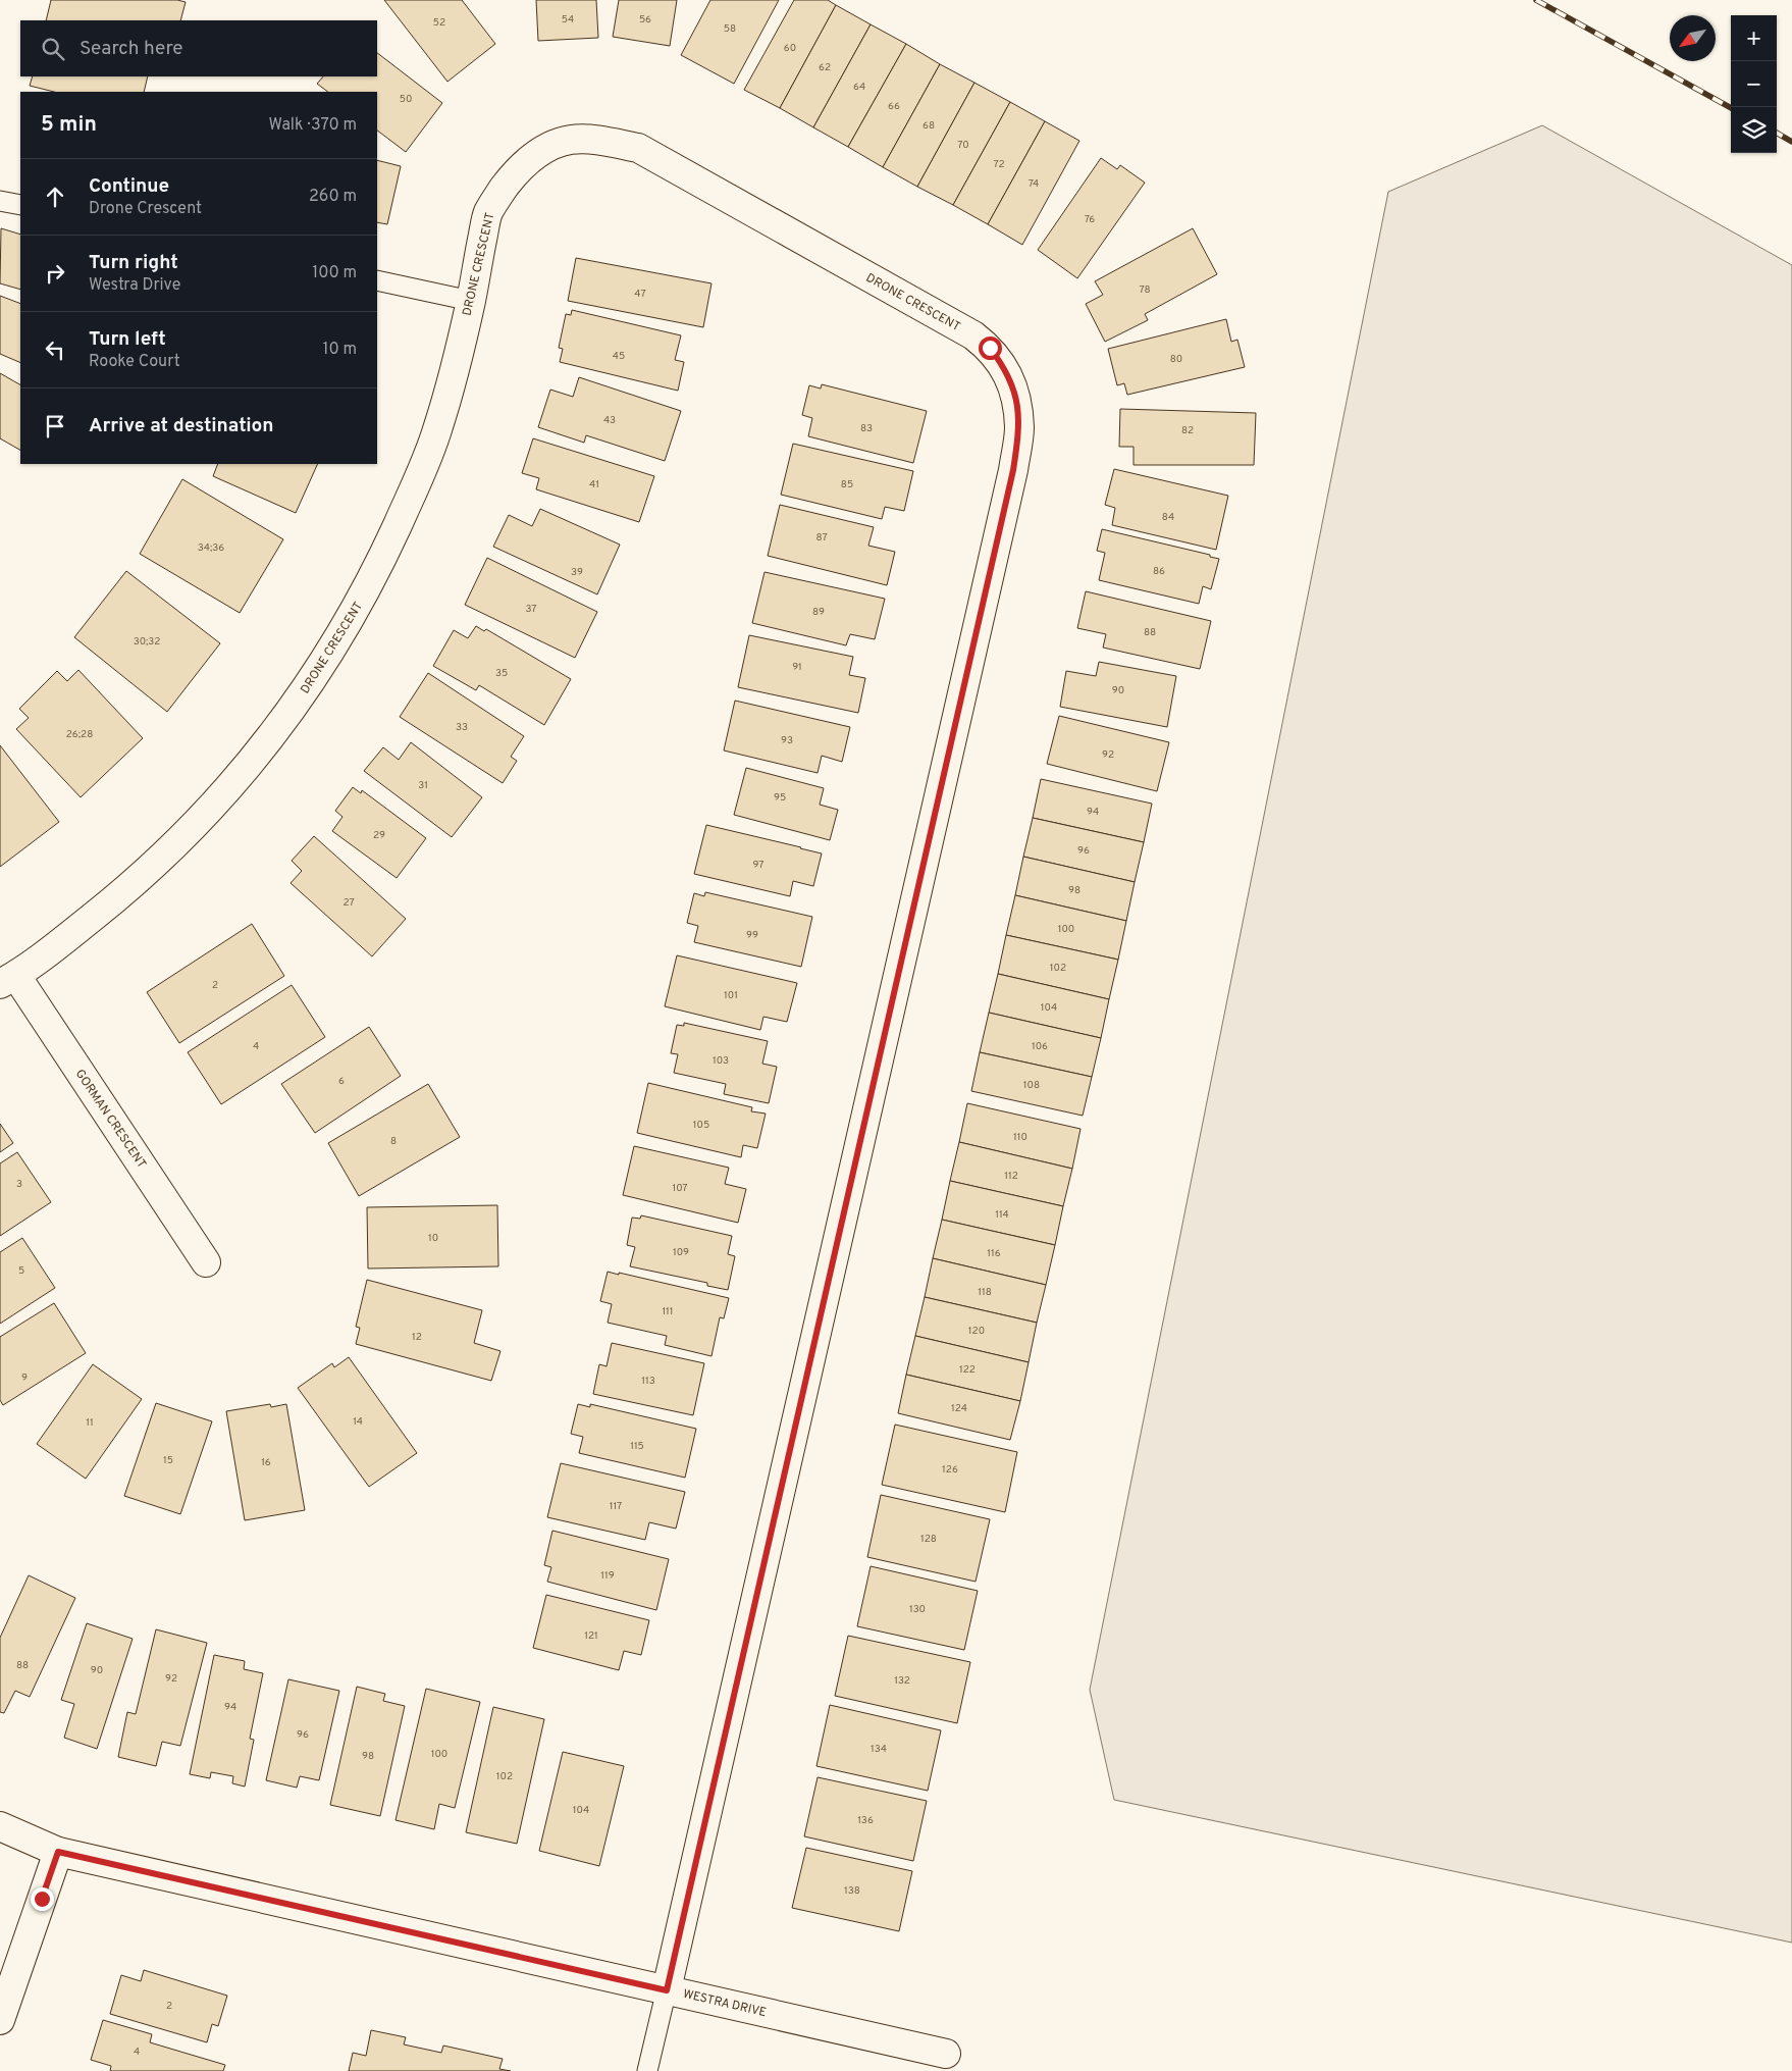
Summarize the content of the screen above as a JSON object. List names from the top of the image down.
{
  "streets": {
    "street": ["DRONE CRESCENT", "GORMAN CRESCENT", "WESTRA DRIVE"]
  },
  "crossings": [
    ["DRONE CRESCENT", "GORMAN CRESCENT"],
    ["DRONE CRESCENT", "WESTRA DRIVE"]
  ],
  "house_numbers": [
    "54",
    "56",
    "52",
    "58",
    "60",
    "62",
    "64",
    "50",
    "66",
    "68",
    "70",
    "72",
    "74",
    "76",
    "78",
    "47",
    "45",
    "80",
    "43",
    "83",
    "82",
    "41",
    "85",
    "84",
    "87",
    "34;36",
    "86",
    "39",
    "37",
    "89",
    "88",
    "30;32",
    "91",
    "35",
    "90",
    "33",
    "26;28",
    "93",
    "92",
    "31",
    "95",
    "94",
    "29",
    "96",
    "97",
    "98",
    "27",
    "100",
    "99",
    "102",
    "2",
    "101",
    "104",
    "4",
    "106",
    "103",
    "6",
    "108",
    "105",
    "110",
    "8",
    "112",
    "3",
    "107",
    "114",
    "10",
    "109",
    "116",
    "5",
    "118",
    "111",
    "120",
    "12",
    "122",
    "9",
    "113",
    "124",
    "14",
    "11",
    "115",
    "15",
    "16",
    "126",
    "117",
    "128",
    "119",
    "130",
    "121",
    "88",
    "90",
    "92",
    "132",
    "94",
    "96",
    "134",
    "100",
    "98",
    "102",
    "104",
    "136",
    "138",
    "2",
    "4"
  ],
  "north": "bottom left",
  "page": {
    "map_buttons": ["+", "−"],
    "search": "Search here",
    "heading": ["5 min", "Walk · 370 m"],
    "list": [
      ["Continue", "Drone Crescent", "260 m"],
      ["Turn right", "Westra Drive", "100 m"],
      ["Turn left", "Rooke Court", "10 m"],
      "Arrive at destination"
    ]
  }
}
